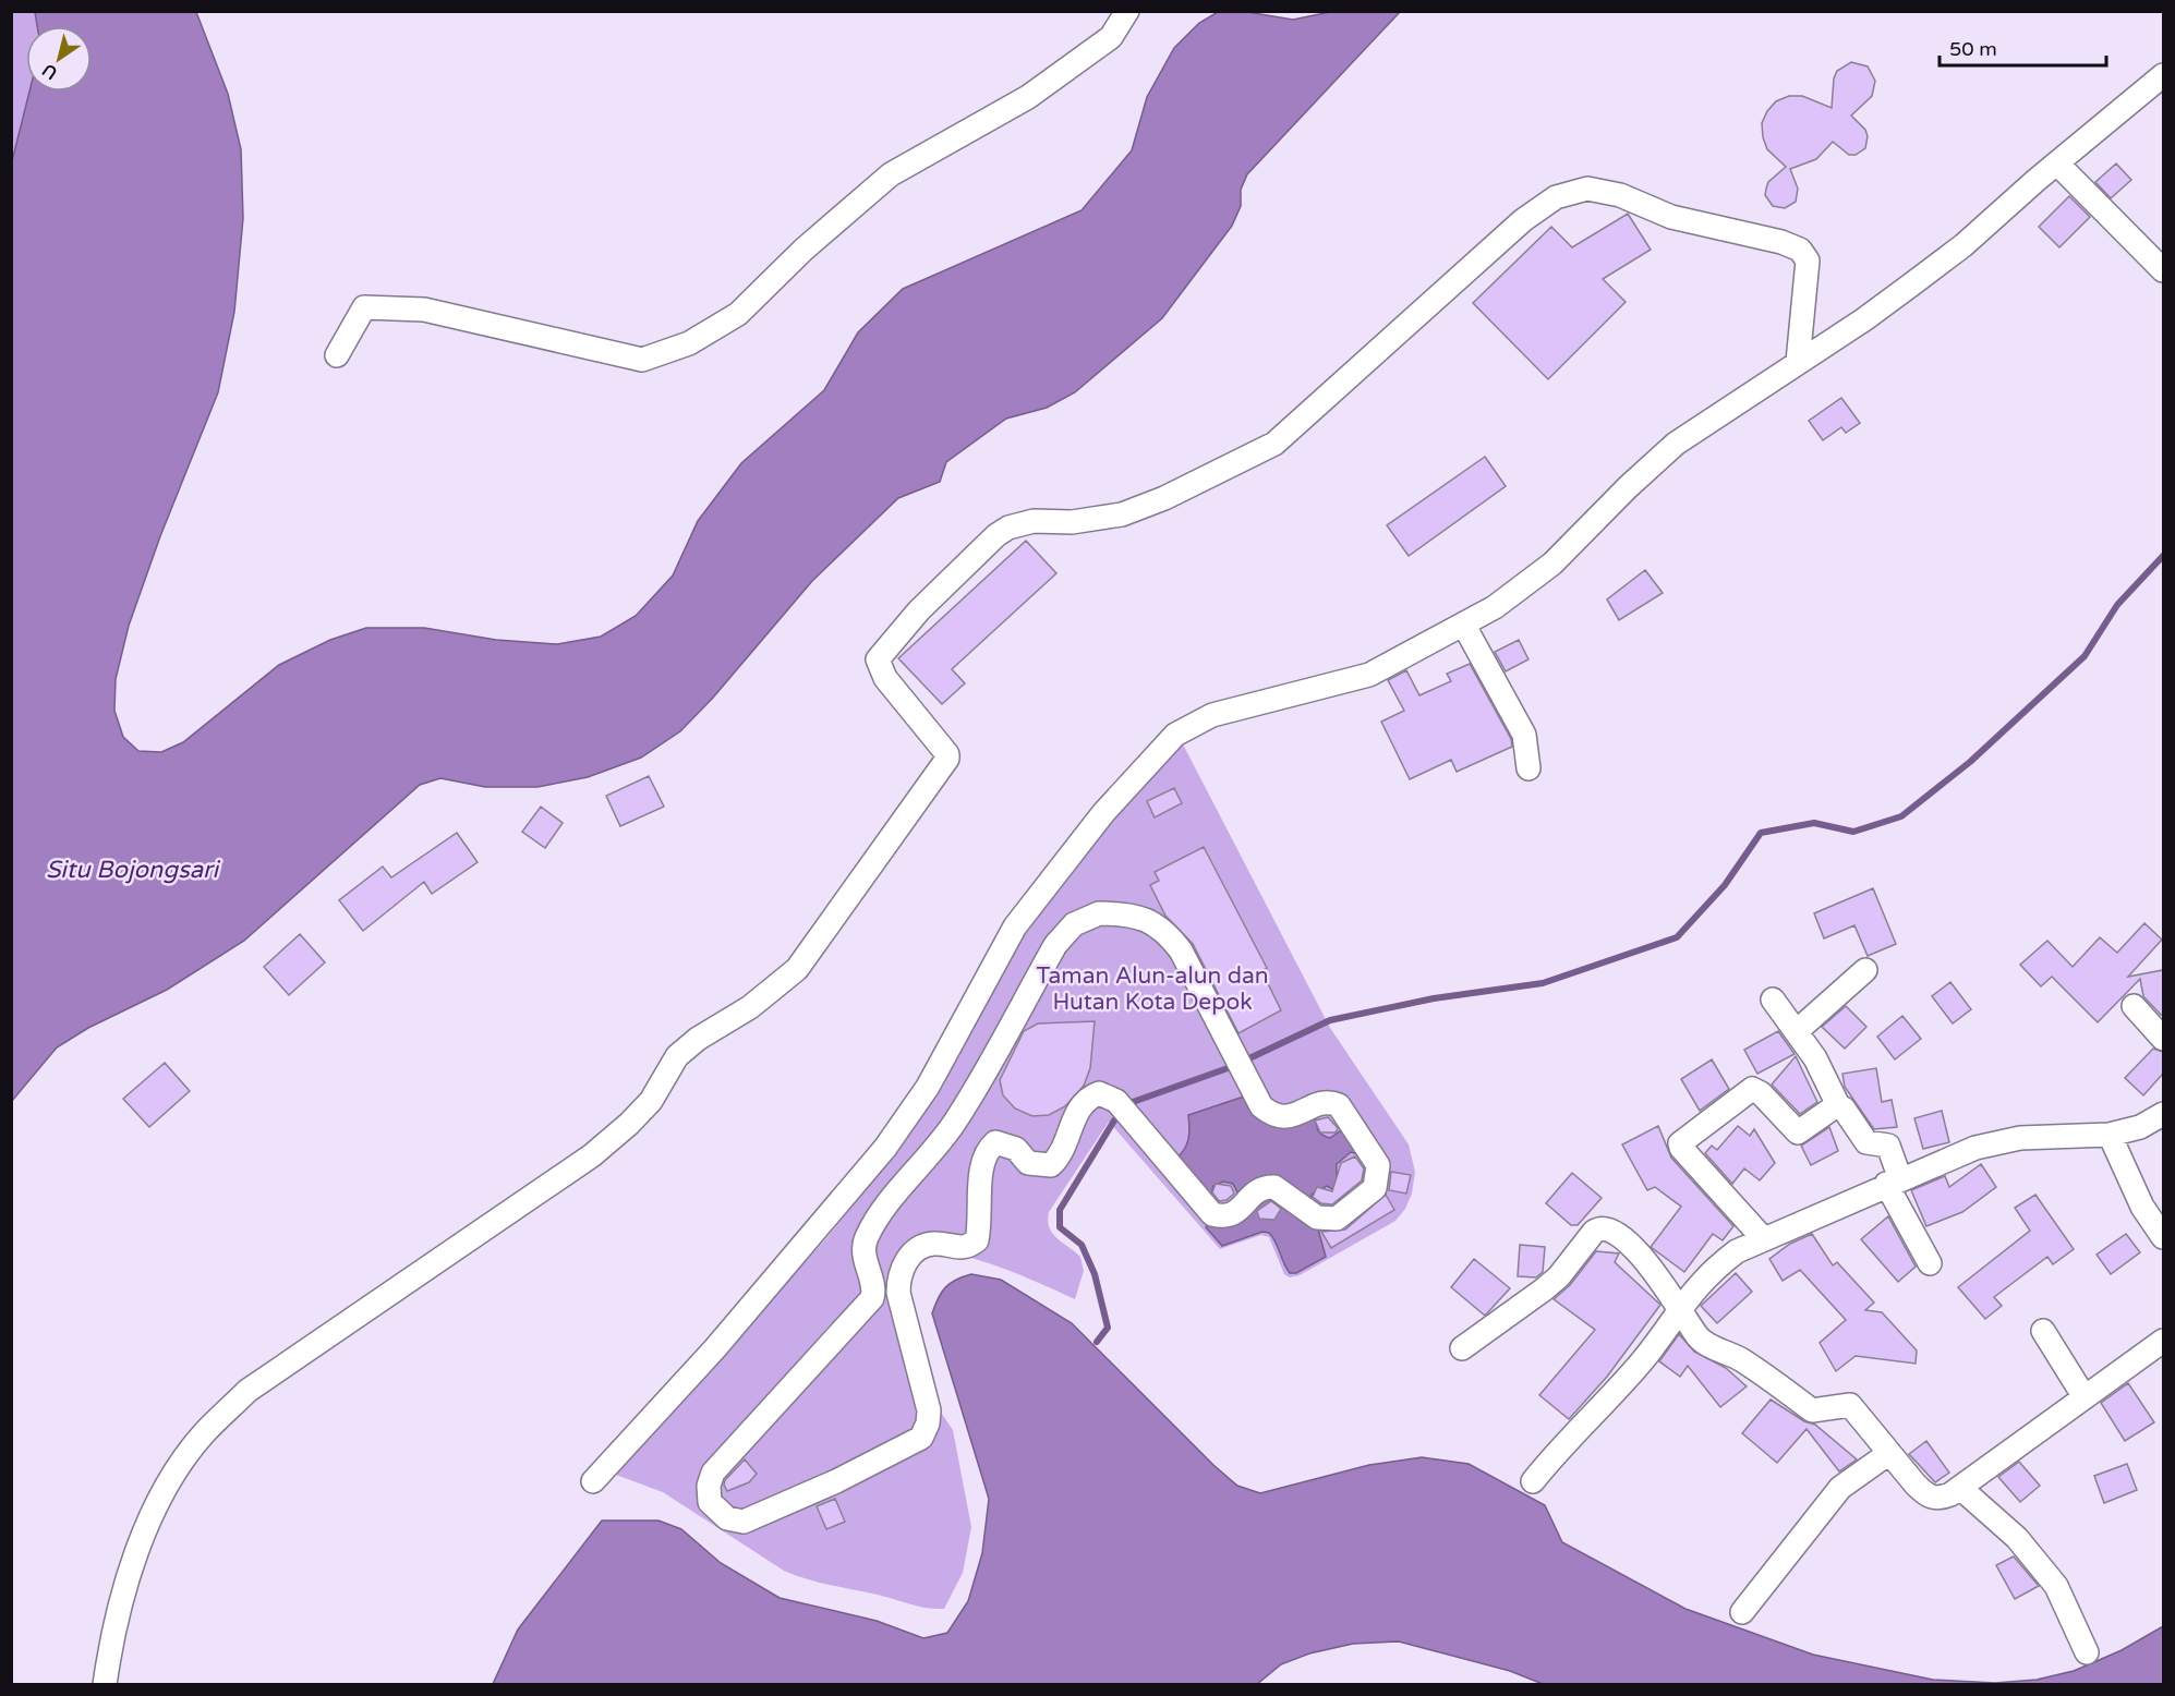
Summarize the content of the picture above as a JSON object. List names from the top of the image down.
{
  "water": ["Situ Bojongsari"],
  "parks": ["Taman Alun-alun dan Hutan Kota Depok"],
  "scale_bar": "50 m",
  "north": "bottom left"
}
